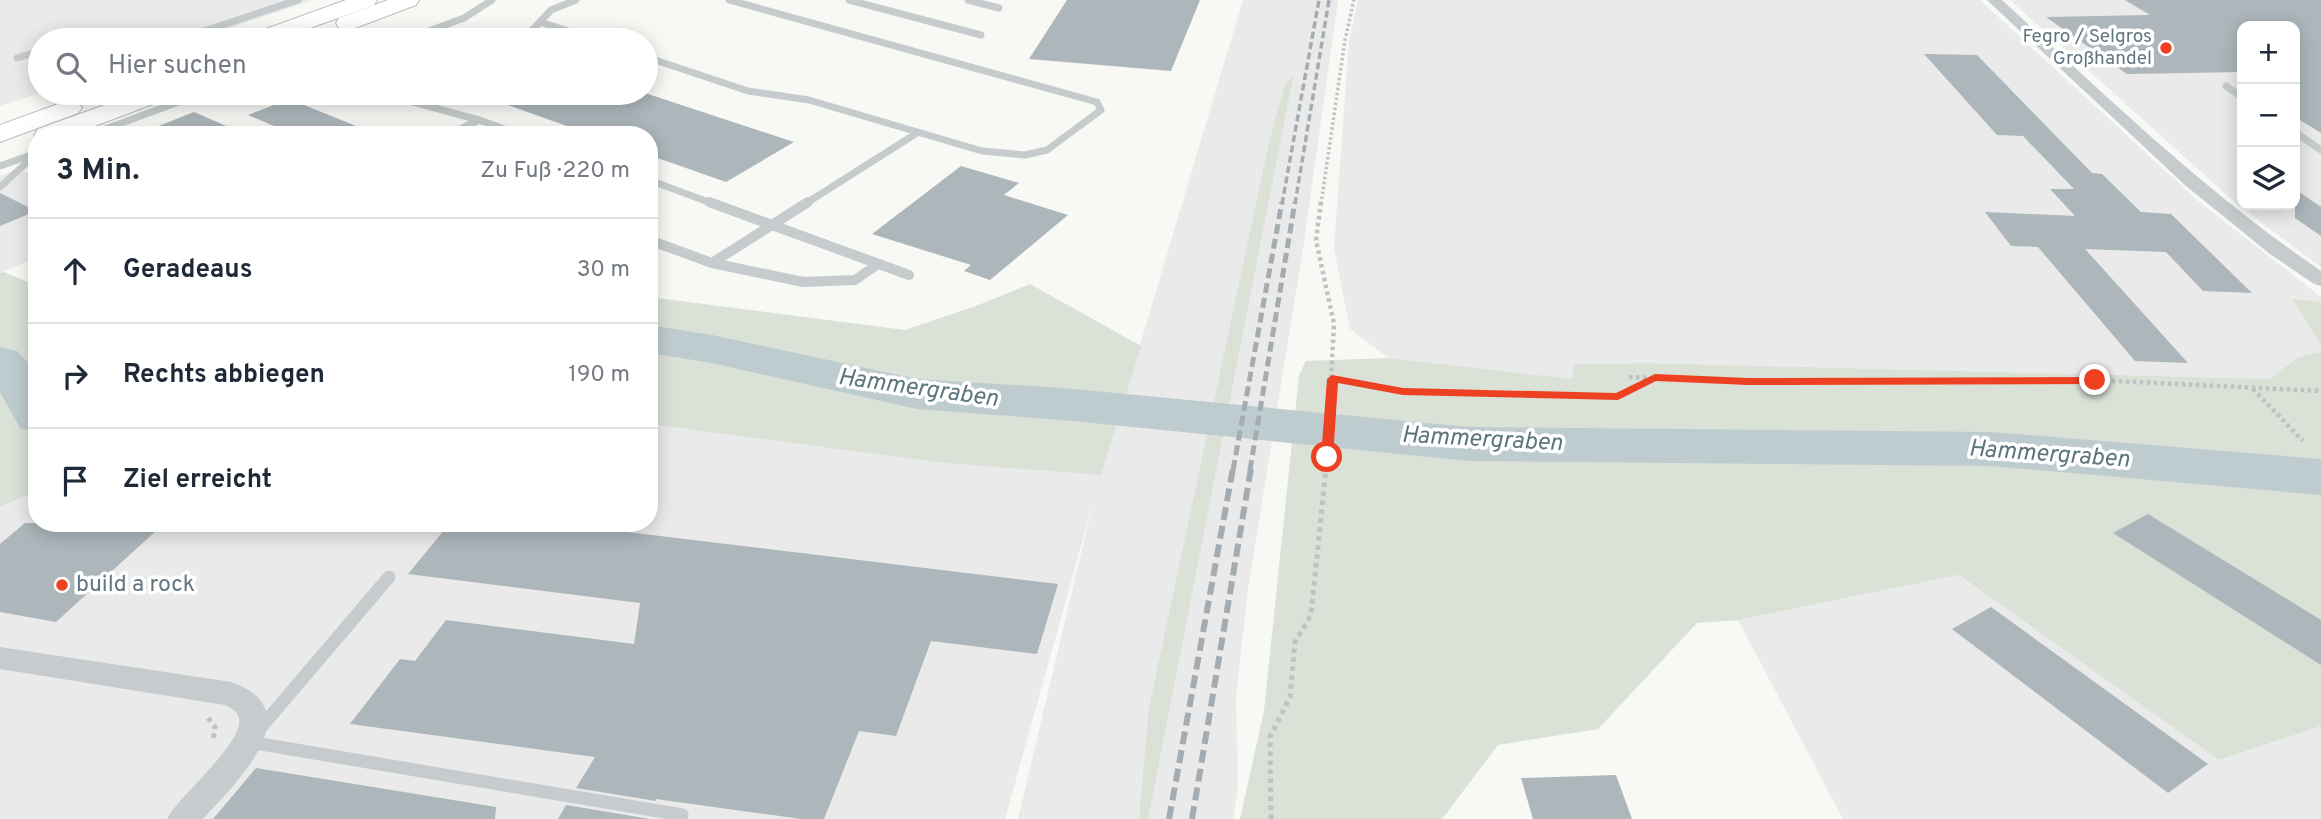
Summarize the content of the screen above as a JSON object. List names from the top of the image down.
{
  "water": ["Hammergraben"],
  "places": ["Fegro / Selgros Großhandel", "build a rock"],
  "page": {
    "map_buttons": ["+", "−"],
    "search": "Hier suchen",
    "heading": ["3 Min.", "Zu Fuß · 220 m"],
    "list": [
      ["Geradeaus", "30 m"],
      ["Rechts abbiegen", "190 m"],
      "Ziel erreicht"
    ]
  }
}
